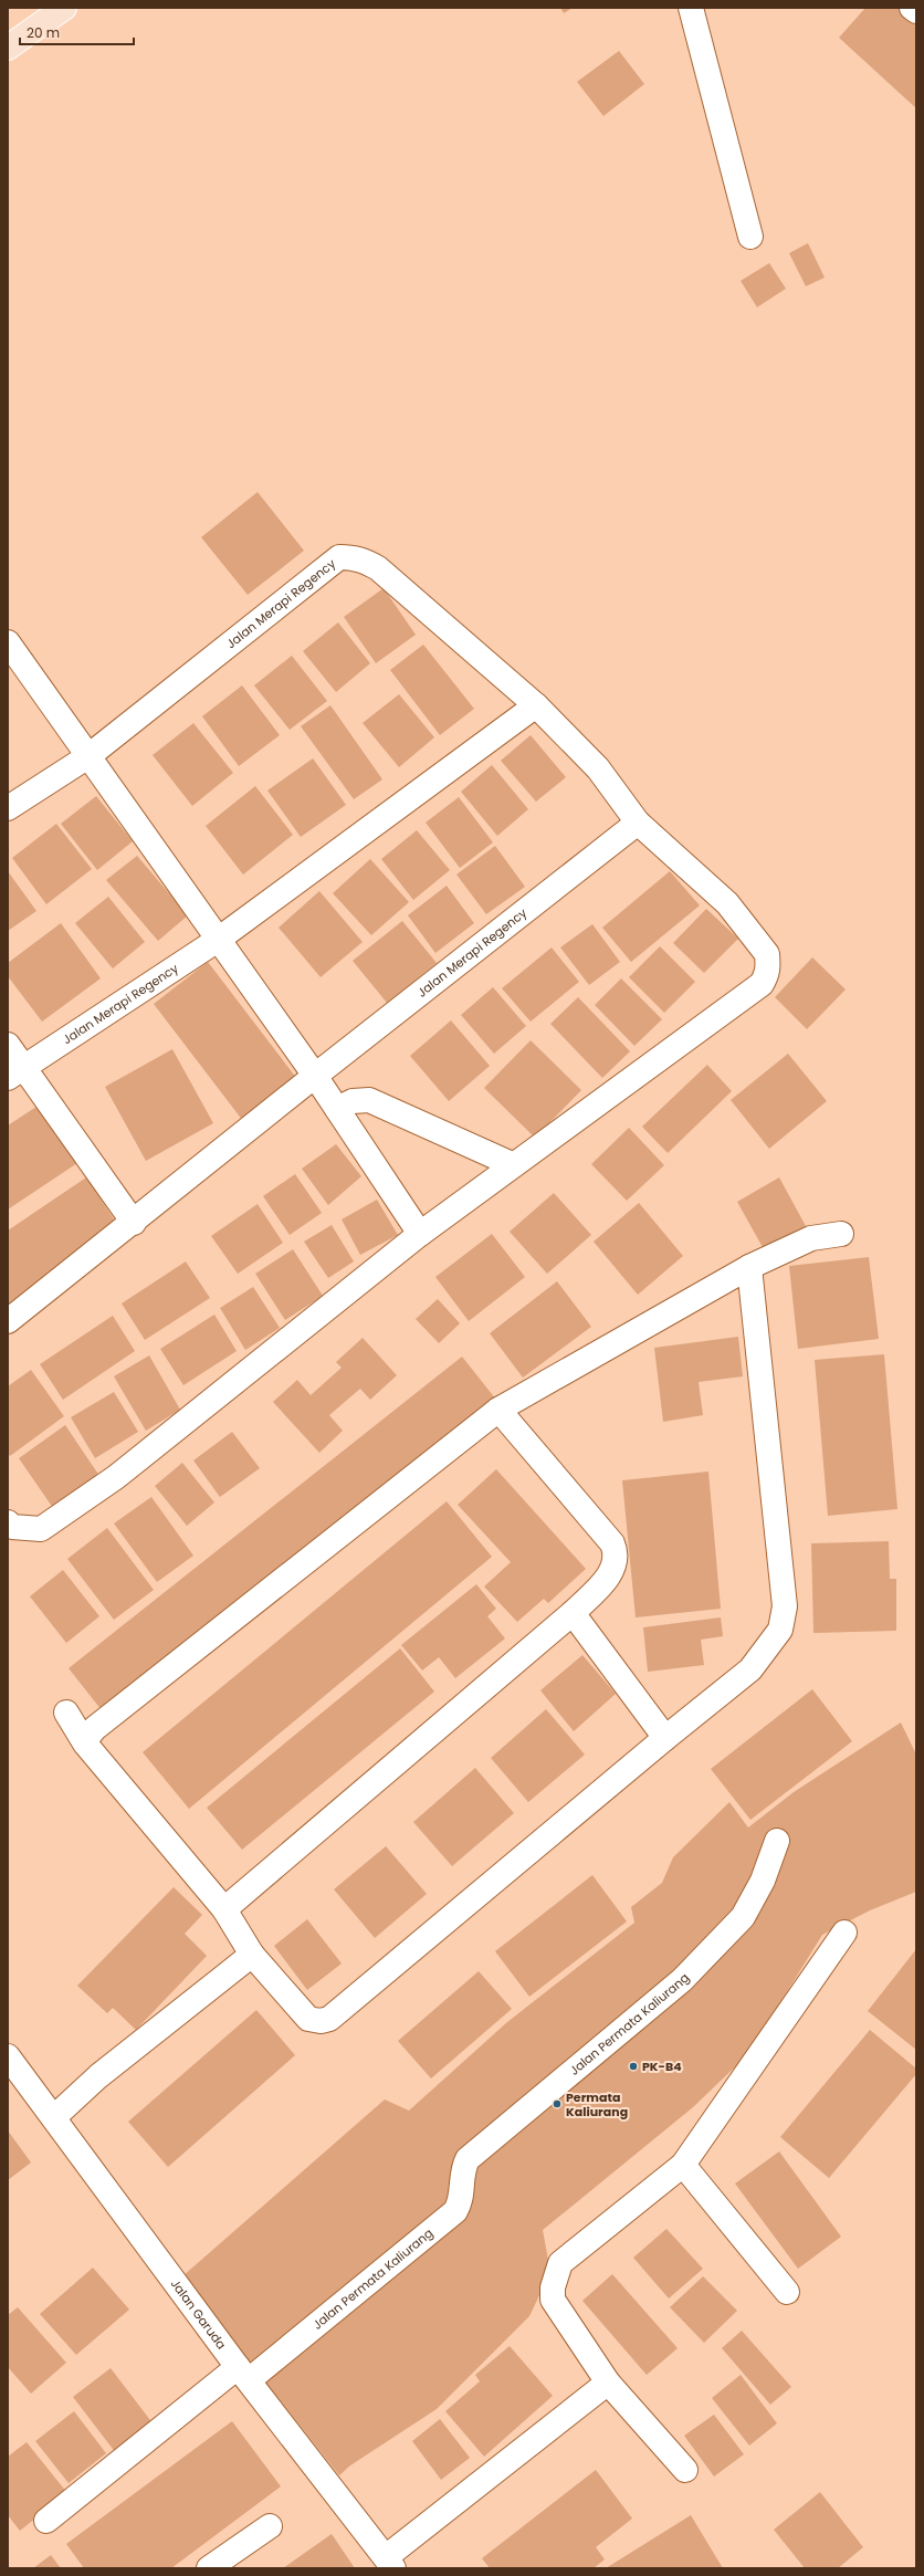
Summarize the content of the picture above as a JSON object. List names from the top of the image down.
{
  "streets": {
    "street": ["Jalan Merapi Regency", "Jalan Permata Kaliurang", "Jalan Garuda"]
  },
  "crossings": [
    ["Jalan Permata Kaliurang", "Jalan Garuda"]
  ],
  "places": ["PK-B4", "Permata Kaliurang"],
  "scale_bar": "20 m"
}
